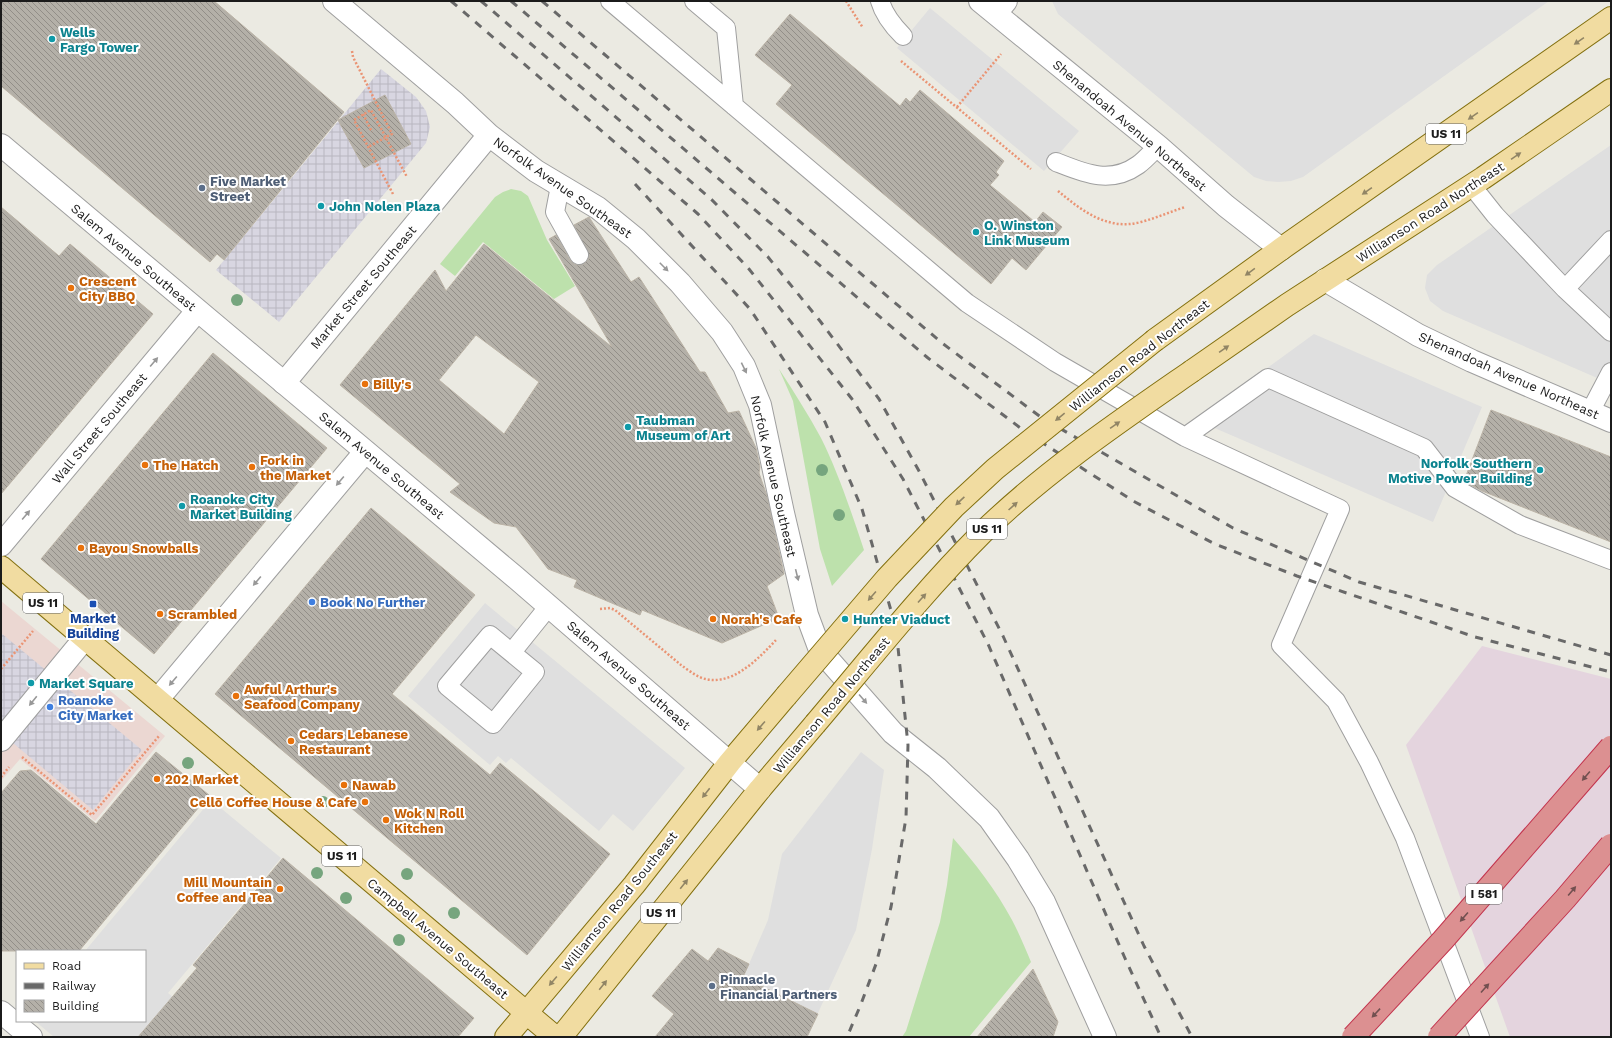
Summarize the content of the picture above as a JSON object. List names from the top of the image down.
{
  "streets": {
    "highway": ["I 581"],
    "main road": [
      "US 11",
      "Williamson Road Northeast",
      "Williamson Road Southeast",
      "Campbell Avenue Southeast"
    ],
    "street": [
      "Shenandoah Avenue Northeast",
      "Norfolk Avenue Southeast",
      "Salem Avenue Southeast",
      "Market Street Southeast",
      "Wall Street Southeast"
    ]
  },
  "crossings": [
    ["Shenandoah Avenue Northeast", "Williamson Road Northeast"],
    ["US 11", "Williamson Road Northeast"],
    ["US 11", "Salem Avenue Southeast"],
    ["US 11", "Campbell Avenue Southeast"],
    ["Norfolk Avenue Southeast", "Market Street Southeast"],
    ["Williamson Road Northeast", "Salem Avenue Southeast"],
    ["Williamson Road Northeast", "Williamson Road Southeast"],
    ["Salem Avenue Southeast", "Market Street Southeast"],
    ["Salem Avenue Southeast", "Wall Street Southeast"],
    ["Salem Avenue Southeast", "Williamson Road Southeast"],
    ["Williamson Road Southeast", "Campbell Avenue Southeast"]
  ],
  "one_way": ["Norfolk Avenue Southeast", "Wall Street Southeast"],
  "places": {
    "other": [
      "Wells Fargo Tower",
      "Five Market Street",
      "John Nolen Plaza",
      "O. Winston Link Museum",
      "Crescent City BBQ",
      "Billy's",
      "Taubman Museum of Art",
      "The Hatch",
      "Fork in the Market",
      "Norfolk Southern Motive Power Building",
      "Roanoke City Market Building",
      "Bayou Snowballs",
      "Book No Further",
      "Scrambled",
      "Norah's Cafe",
      "Hunter Viaduct",
      "Market Square",
      "Awful Arthur's Seafood Company",
      "Roanoke City Market",
      "Cedars Lebanese Restaurant",
      "202 Market",
      "Nawab",
      "Cellō Coffee House & Cafe",
      "Wok N Roll Kitchen",
      "Mill Mountain Coffee and Tea",
      "Pinnacle Financial Partners"
    ],
    "transit": ["Market Building"]
  },
  "legend": ["Road", "Railway", "Building"]
}
